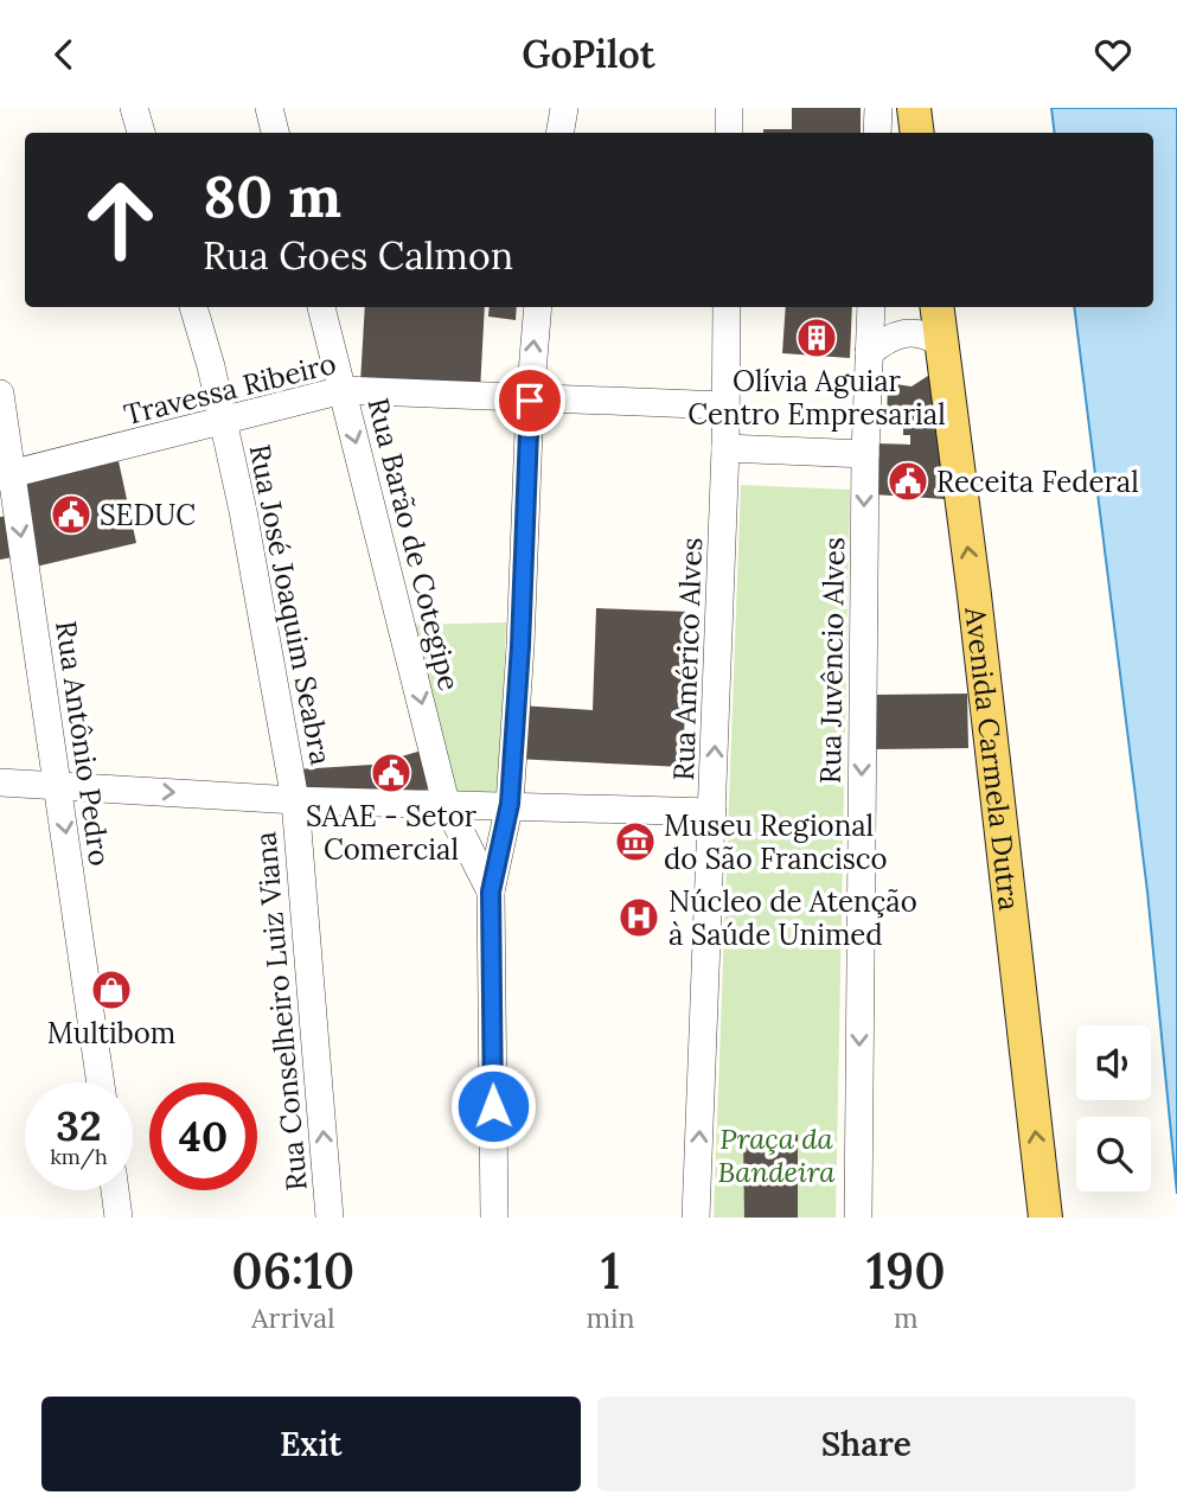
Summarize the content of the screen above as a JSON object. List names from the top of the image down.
{
  "streets": {
    "main road": ["Avenida Carmela Dutra"],
    "street": [
      "Travessa Ribeiro",
      "Rua Barão de Cotegipe",
      "Rua José Joaquim Seabra",
      "Rua Américo Alves",
      "Rua Juvêncio Alves",
      "Rua Antônio Pedro",
      "Rua Conselheiro Luiz Viana"
    ]
  },
  "crossings": [
    ["Travessa Ribeiro", "Rua Barão de Cotegipe"],
    ["Travessa Ribeiro", "Rua José Joaquim Seabra"],
    ["Travessa Ribeiro", "Rua Américo Alves"],
    ["Travessa Ribeiro", "Rua Antônio Pedro"],
    ["Rua José Joaquim Seabra", "Rua Conselheiro Luiz Viana"]
  ],
  "one_way": ["Rua Juvêncio Alves", "Rua Antônio Pedro", "Avenida Carmela Dutra"],
  "parks": ["Praça da Bandeira"],
  "places": {
    "building": ["Olívia Aguiar Centro Empresarial"],
    "public building": ["Receita Federal", "SEDUC", "SAAE - Setor Comercial"],
    "museum": ["Museu Regional do São Francisco"],
    "hospital": ["Núcleo de Atenção à Saúde Unimed"],
    "shop": ["Multibom"]
  },
  "page": {
    "header": "GoPilot",
    "turn": ["80 m", "Rua Goes Calmon"],
    "speed": "32 km/h",
    "limit": "40",
    "eta": [
      "06:10",
      "Arrival",
      "1",
      "min",
      "190",
      "m"
    ],
    "buttons": ["Exit", "Share"]
  }
}
